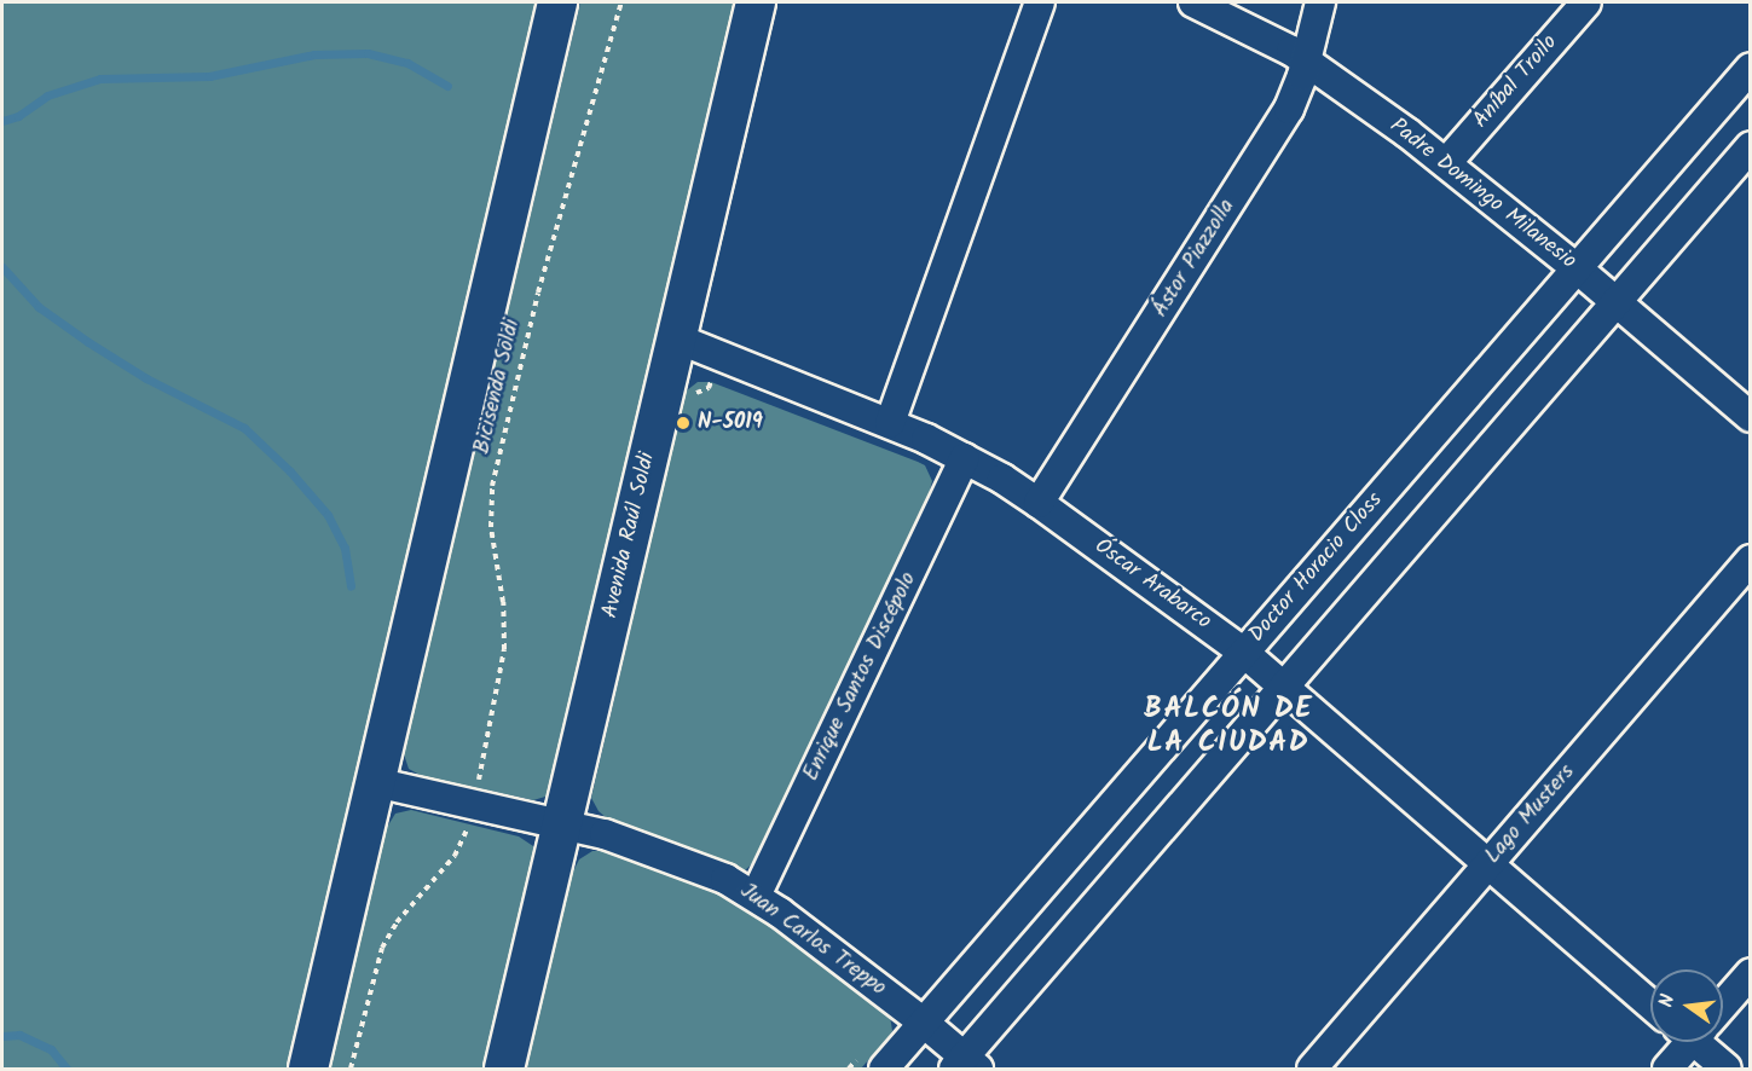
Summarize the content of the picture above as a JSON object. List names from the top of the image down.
{
  "streets": {
    "main road": ["Avenida Raúl Soldi"],
    "street": [
      "Aníbal Troilo",
      "Padre Domingo Milanesio",
      "Ástor Piazzolla",
      "Doctor Horacio Closs",
      "Óscar Arabarco",
      "Enrique Santos Discépolo",
      "Lago Musters",
      "Juan Carlos Treppo"
    ],
    "path": ["Bicisenda Soldi"]
  },
  "crossings": [
    ["Aníbal Troilo", "Padre Domingo Milanesio"],
    ["Padre Domingo Milanesio", "Ástor Piazzolla"],
    ["Padre Domingo Milanesio", "Doctor Horacio Closs"],
    ["Ástor Piazzolla", "Óscar Arabarco"],
    ["Avenida Raúl Soldi", "Óscar Arabarco"],
    ["Avenida Raúl Soldi", "Juan Carlos Treppo"],
    ["Doctor Horacio Closs", "Óscar Arabarco"],
    ["Doctor Horacio Closs", "Juan Carlos Treppo"],
    ["Óscar Arabarco", "Enrique Santos Discépolo"],
    ["Óscar Arabarco", "Lago Musters"],
    ["Enrique Santos Discépolo", "Juan Carlos Treppo"]
  ],
  "districts": ["BALCÓN DE LA CIUDAD"],
  "places": ["N-5019"],
  "north": "left"
}
